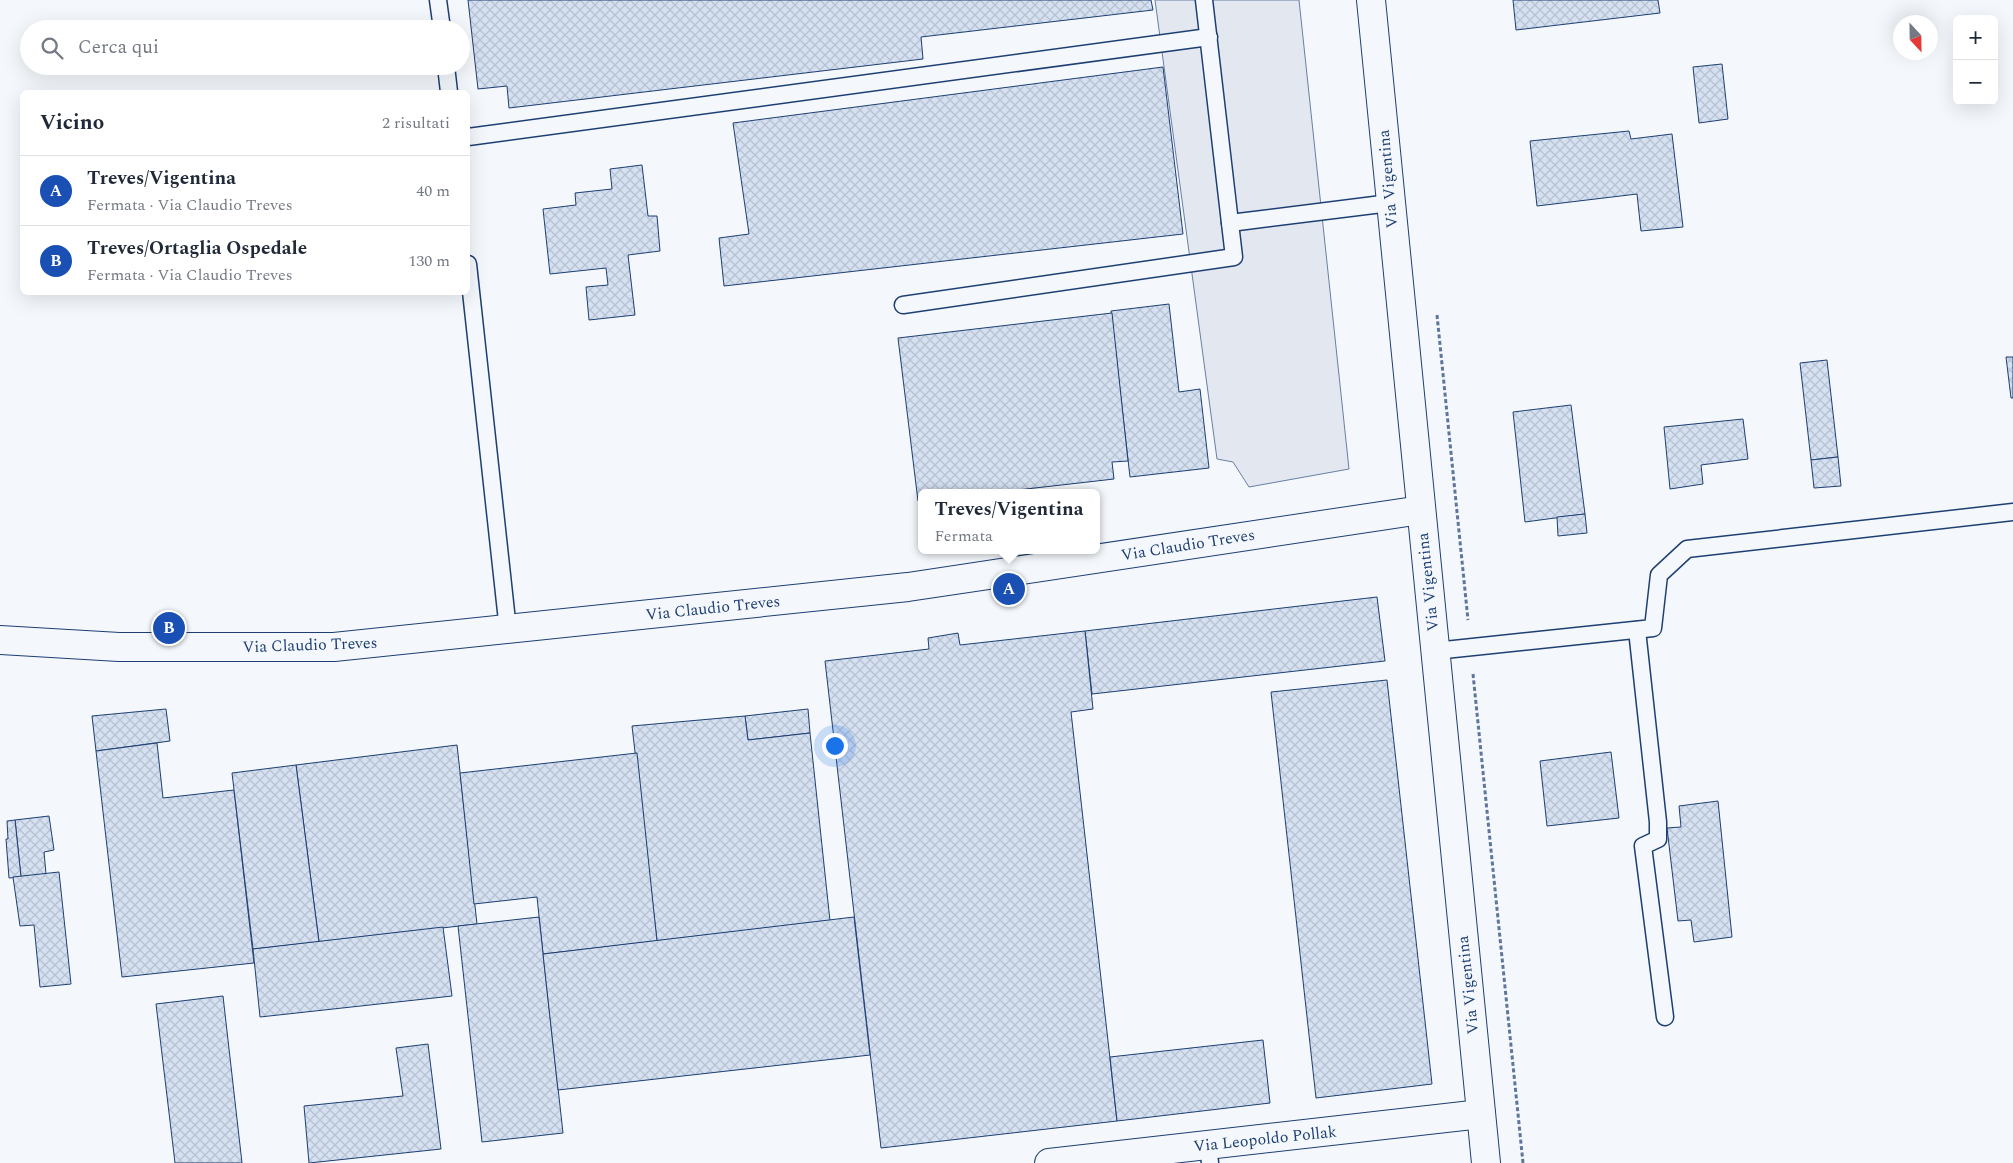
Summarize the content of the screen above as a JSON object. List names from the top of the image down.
{
  "streets": {
    "street": ["Via Vigentina", "Via Claudio Treves", "Via Leopoldo Pollak"]
  },
  "crossings": [
    ["Via Vigentina", "Via Claudio Treves"],
    ["Via Vigentina", "Via Leopoldo Pollak"]
  ],
  "north": "bottom",
  "page": {
    "map_buttons": ["+", "−"],
    "search": "Cerca qui",
    "heading": ["Vicino", "2 risultati"],
    "list": [
      {
        "mark": "A",
        "name": "Treves/Vigentina",
        "note": "Fermata · Via Claudio Treves",
        "value": "40 m"
      },
      {
        "mark": "B",
        "name": "Treves/Ortaglia Ospedale",
        "note": "Fermata · Via Claudio Treves",
        "value": "130 m"
      }
    ],
    "popup": ["Treves/Vigentina", "Fermata"],
    "pins": ["A", "B"]
  }
}
